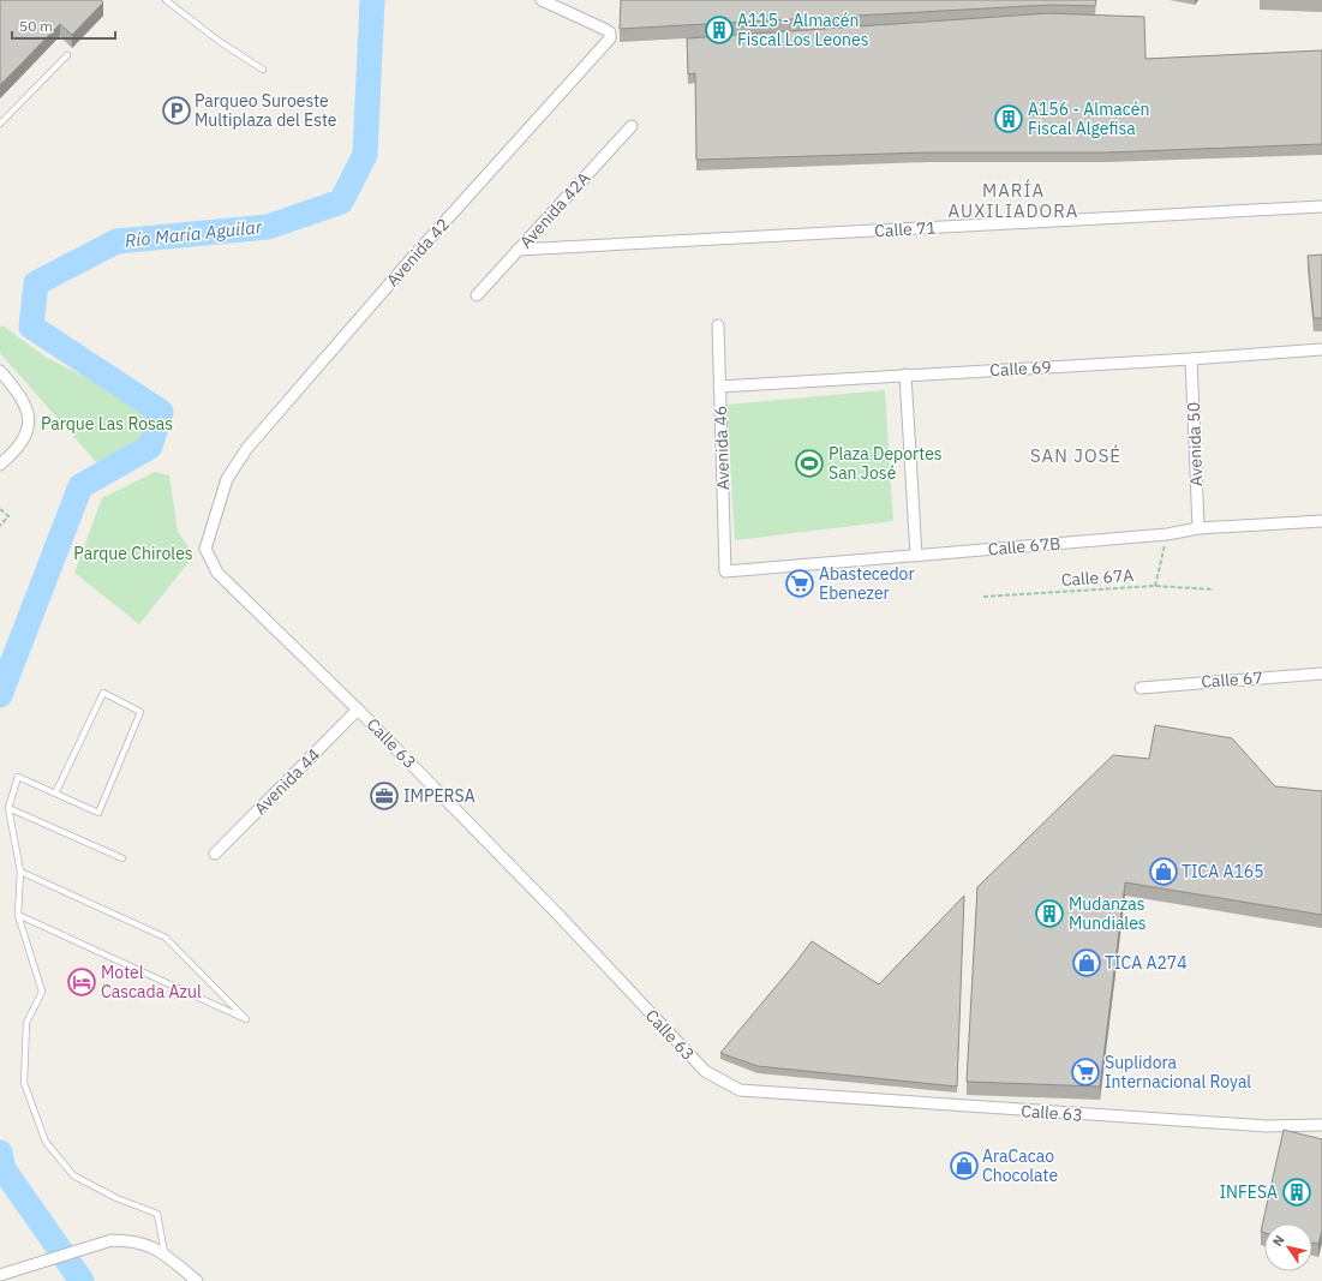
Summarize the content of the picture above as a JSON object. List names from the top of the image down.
{
  "streets": {
    "street": [
      "Avenida 42A",
      "Calle 71",
      "Avenida 42",
      "Calle 69",
      "Avenida 50",
      "Avenida 46",
      "Calle 67B",
      "Calle 67",
      "Calle 63",
      "Avenida 44"
    ],
    "path": ["Calle 67A"]
  },
  "crossings": [
    ["Avenida 42A", "Calle 71"],
    ["Avenida 42", "Calle 63"],
    ["Calle 69", "Avenida 50"],
    ["Calle 69", "Avenida 46"],
    ["Avenida 50", "Calle 67B"],
    ["Avenida 46", "Calle 67B"],
    ["Calle 63", "Avenida 44"]
  ],
  "districts": ["MARÍA AUXILIADORA", "SAN JOSÉ"],
  "water": ["Río María Aguilar"],
  "parks": ["Parque Las Rosas", "Parque Chiroles"],
  "places": {
    "building": [
      "A115 - Almacén Fiscal Los Leones",
      "A156 - Almacén Fiscal Algefisa",
      "Mudanzas Mundiales",
      "INFESA"
    ],
    "parking": ["Parqueo Suroeste Multiplaza del Este"],
    "sports": ["Plaza Deportes San José"],
    "supermarket": ["Abastecedor Ebenezer", "Suplidora Internacional Royal"],
    "office": ["IMPERSA"],
    "shop": ["TICA A165", "TICA A274", "AraCacao Chocolate"],
    "hotel": ["Motel Cascada Azul"]
  },
  "scale_bar": "50 m",
  "north": "top left"
}
